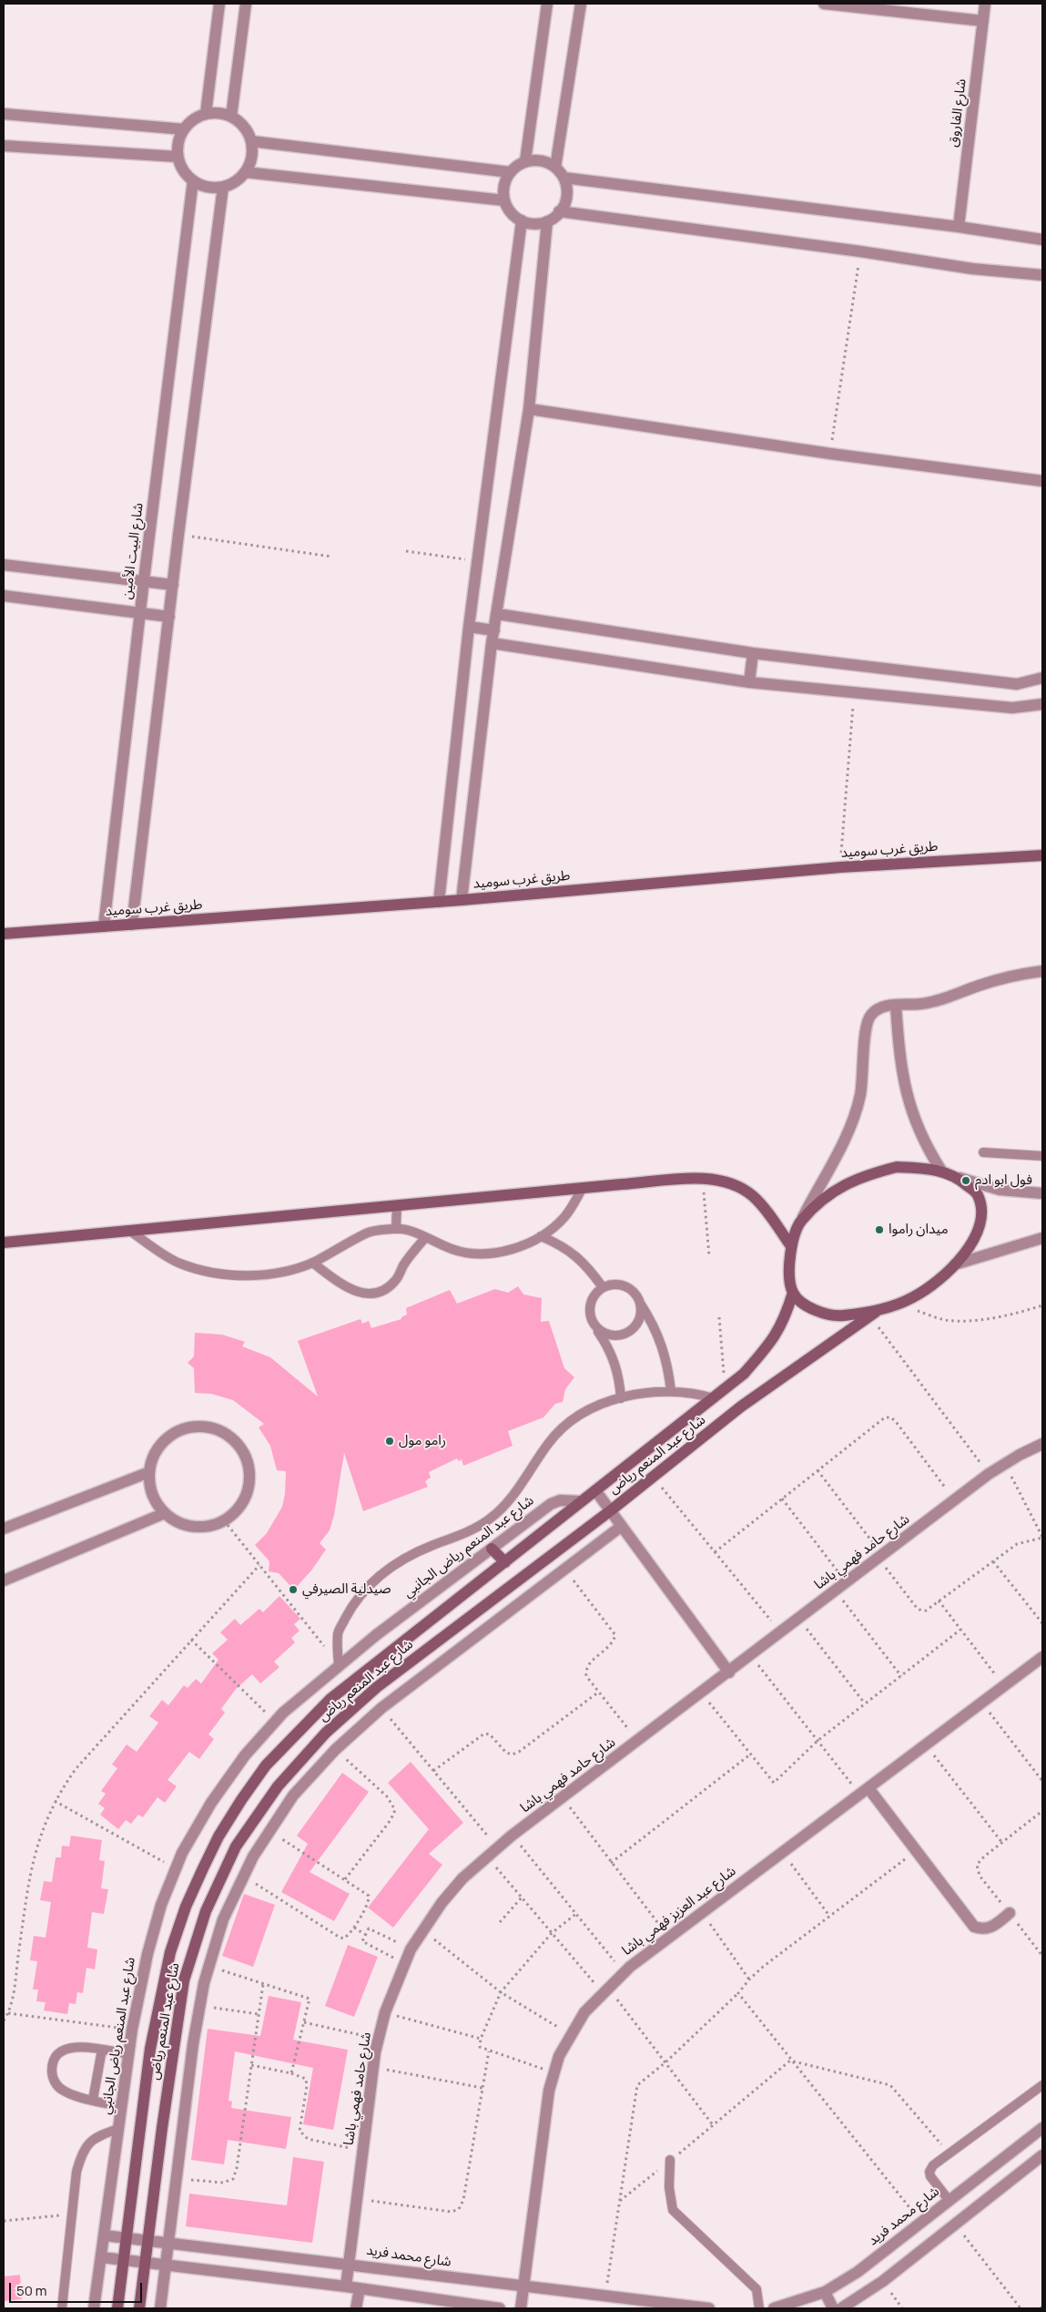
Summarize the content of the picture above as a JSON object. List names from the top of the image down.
{
  "streets": {
    "street": [
      "شارع الفاروق",
      "شارع البيت الأمين",
      "طريق غرب سوميد",
      "شارع عبد المنعم رياض",
      "شارع عبد المنعم رياض الجانبي",
      "شارع حامد فهمي باشا",
      "شارع عبد العزيز فهمي باشا",
      "شارع محمد فريد"
    ]
  },
  "crossings": [
    ["شارع البيت الأمين", "طريق غرب سوميد"],
    ["شارع عبد المنعم رياض", "شارع عبد المنعم رياض الجانبي"],
    ["شارع عبد المنعم رياض", "شارع محمد فريد"],
    ["شارع عبد المنعم رياض الجانبي", "شارع محمد فريد"],
    ["شارع حامد فهمي باشا", "شارع محمد فريد"],
    ["شارع عبد العزيز فهمي باشا", "شارع محمد فريد"]
  ],
  "places": [
    "فول ابو ادم",
    "ميدان راموا",
    "رامو مول",
    "صيدلية الصيرفي"
  ],
  "scale_bar": "50 m"
}
